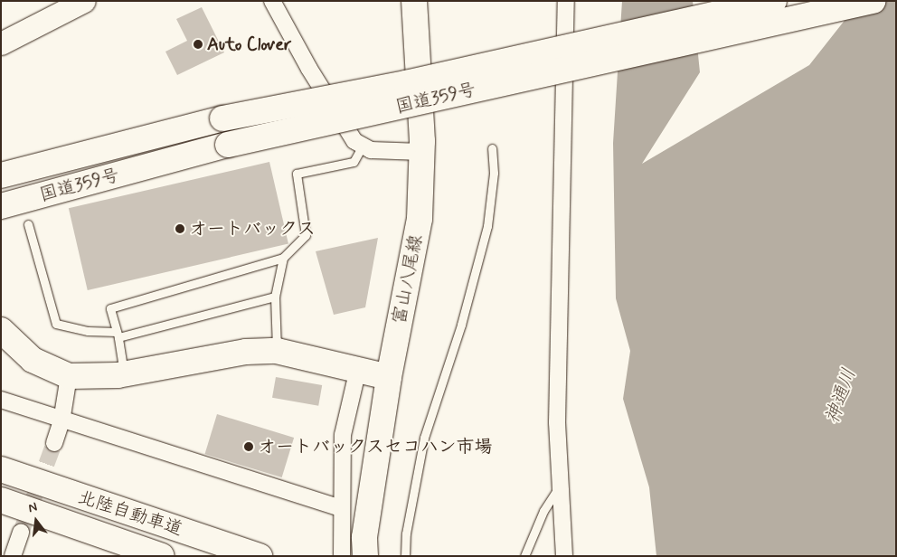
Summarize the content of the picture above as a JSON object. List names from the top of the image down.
{
  "streets": {
    "main road": ["国道359号", "富山八尾線", "北陸自動車道"]
  },
  "water": ["神通川"],
  "places": ["Auto Clover", "オートバックス", "オートバックスセコハン市場"],
  "north": "top"
}
